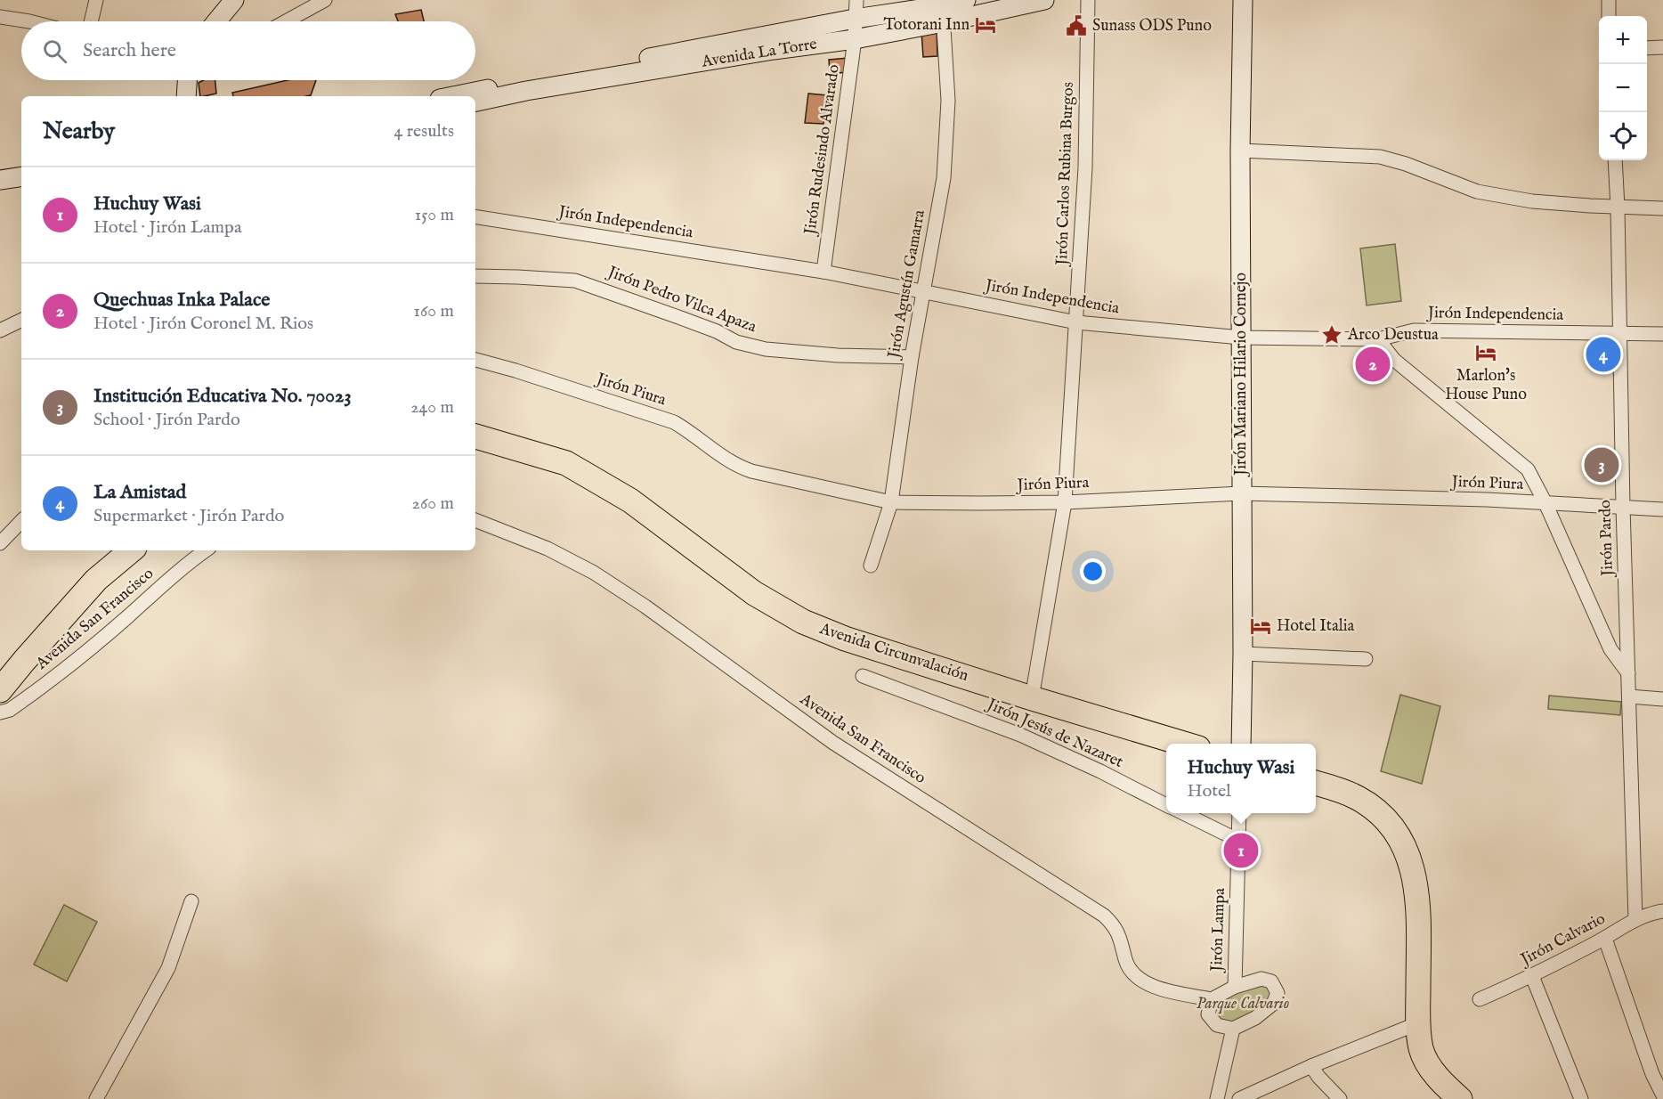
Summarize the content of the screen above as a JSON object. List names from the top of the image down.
{
  "streets": {
    "highway": ["Avenida Circunvalación"],
    "main road": ["Avenida La Torre", "Jirón Mariano Hilario Cornejo"],
    "street": [
      "Jirón Rudesindo Alvarado",
      "Jirón Carlos Rubina Burgos",
      "Jirón Independencia",
      "Jirón Agustín Gamarra",
      "Jirón Pedro Vilca Apaza",
      "Jirón Piura",
      "Jirón Pardo",
      "Avenida San Francisco",
      "Jirón Jesús de Nazaret",
      "Jirón Lampa",
      "Jirón Calvario"
    ]
  },
  "crossings": [
    ["Avenida La Torre", "Jirón Rudesindo Alvarado"],
    ["Avenida La Torre", "Jirón Agustín Gamarra"],
    ["Jirón Rudesindo Alvarado", "Jirón Independencia"],
    ["Jirón Carlos Rubina Burgos", "Jirón Independencia"],
    ["Jirón Carlos Rubina Burgos", "Jirón Piura"],
    ["Jirón Carlos Rubina Burgos", "Avenida Circunvalación"],
    ["Jirón Independencia", "Jirón Agustín Gamarra"],
    ["Jirón Independencia", "Jirón Mariano Hilario Cornejo"],
    ["Jirón Independencia", "Jirón Pardo"],
    ["Jirón Agustín Gamarra", "Jirón Pedro Vilca Apaza"],
    ["Jirón Agustín Gamarra", "Jirón Piura"],
    ["Jirón Mariano Hilario Cornejo", "Jirón Piura"],
    ["Jirón Piura", "Jirón Pardo"],
    ["Jirón Pardo", "Jirón Calvario"]
  ],
  "parks": ["Parque Calvario"],
  "places": {
    "hotel": ["Totorani Inn", "Marlon's House Puno", "Hotel Italia"],
    "public building": ["Sunass ODS Puno"],
    "place": ["Arco Deustua"]
  },
  "page": {
    "map_buttons": ["+", "−"],
    "search": "Search here",
    "heading": ["Nearby", "4 results"],
    "list": [
      {
        "mark": "1",
        "name": "Huchuy Wasi",
        "note": "Hotel · Jirón Lampa",
        "value": "150 m"
      },
      {
        "mark": "2",
        "name": "Quechuas Inka Palace",
        "note": "Hotel · Jirón Coronel M. Rios",
        "value": "160 m"
      },
      {
        "mark": "3",
        "name": "Institución Educativa No. 70023",
        "note": "School · Jirón Pardo",
        "value": "240 m"
      },
      {
        "mark": "4",
        "name": "La Amistad",
        "note": "Supermarket · Jirón Pardo",
        "value": "260 m"
      }
    ],
    "pins": [
      "4",
      "2",
      "3",
      "1"
    ],
    "popup": ["Huchuy Wasi", "Hotel"]
  }
}
